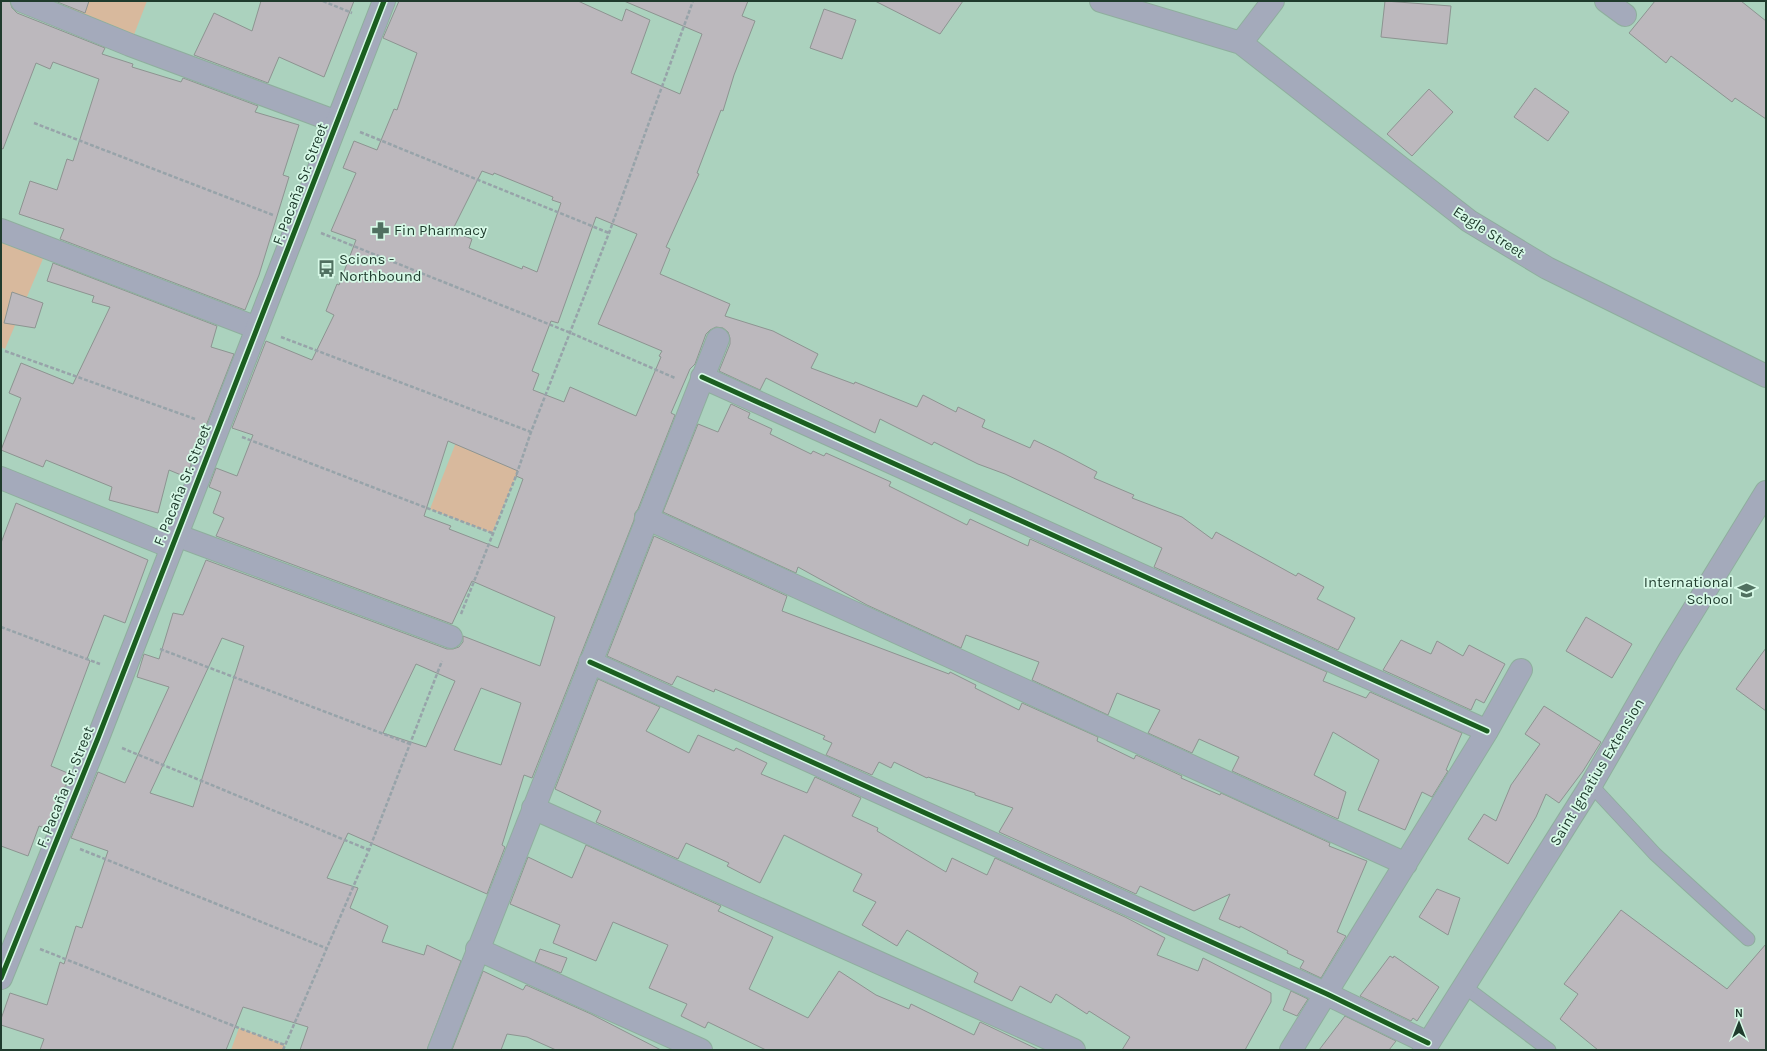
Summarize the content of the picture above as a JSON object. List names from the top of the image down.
{
  "streets": {
    "street": ["F. Pacaña Sr. Street", "Eagle Street", "Saint Ignatius Extension"]
  },
  "places": {
    "pharmacy": ["Fin Pharmacy"],
    "bus stop": ["Scions - Northbound"],
    "school or university": ["International School"]
  },
  "north": "top"
}
